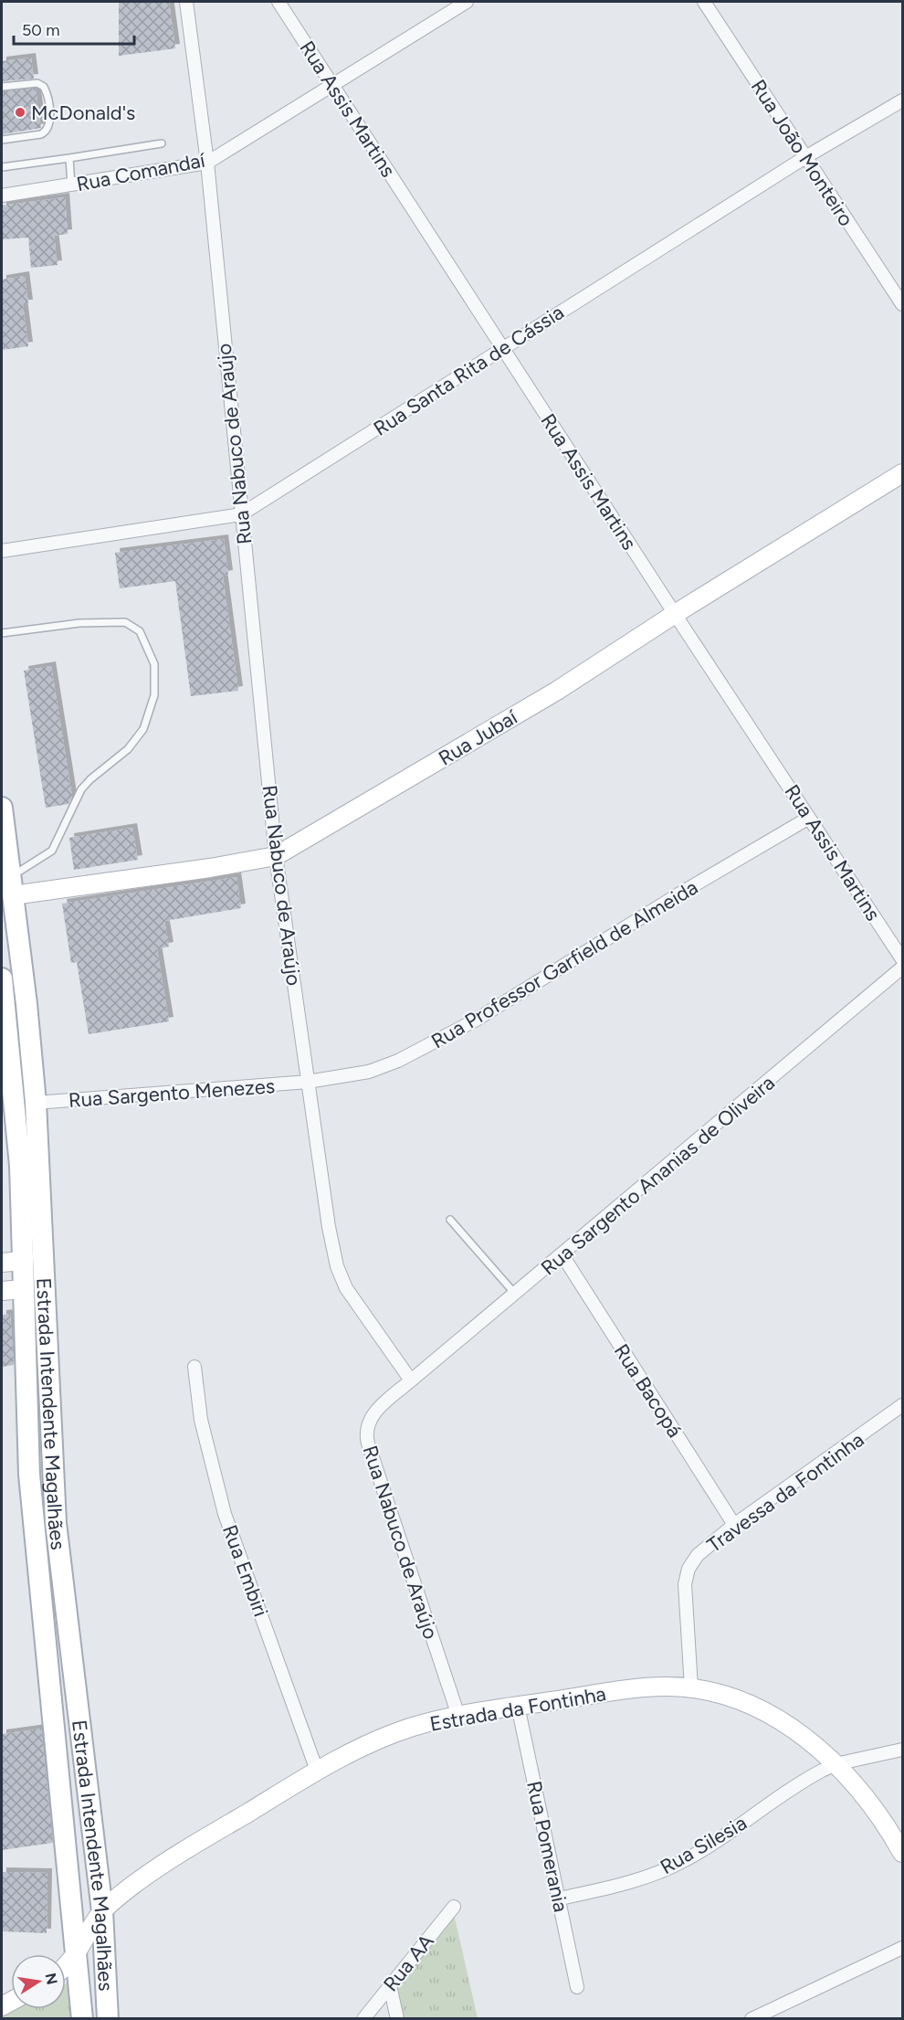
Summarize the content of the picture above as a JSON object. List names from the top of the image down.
{
  "streets": {
    "main road": ["Estrada Intendente Magalhães"],
    "street": [
      "Rua Assis Martins",
      "Rua João Monteiro",
      "Rua Comandaí",
      "Rua Santa Rita de Cássia",
      "Rua Nabuco de Araújo",
      "Rua Jubaí",
      "Rua Professor Garfield de Almeida",
      "Rua Sargento Menezes",
      "Rua Sargento Ananias de Oliveira",
      "Rua Bacopá",
      "Travessa da Fontinha",
      "Rua Embiri",
      "Estrada da Fontinha",
      "Rua Silesia",
      "Rua Pomerania",
      "Rua AA"
    ]
  },
  "crossings": [
    ["Rua Assis Martins", "Rua Comandaí"],
    ["Rua Assis Martins", "Rua Santa Rita de Cássia"],
    ["Rua Assis Martins", "Rua Jubaí"],
    ["Rua Assis Martins", "Rua Professor Garfield de Almeida"],
    ["Rua João Monteiro", "Rua Santa Rita de Cássia"],
    ["Rua Comandaí", "Rua Nabuco de Araújo"],
    ["Rua Santa Rita de Cássia", "Rua Nabuco de Araújo"],
    ["Rua Nabuco de Araújo", "Rua Jubaí"],
    ["Rua Nabuco de Araújo", "Rua Professor Garfield de Almeida"],
    ["Rua Nabuco de Araújo", "Rua Sargento Menezes"],
    ["Rua Nabuco de Araújo", "Rua Sargento Ananias de Oliveira"],
    ["Rua Nabuco de Araújo", "Estrada da Fontinha"],
    ["Rua Jubaí", "Estrada Intendente Magalhães"],
    ["Rua Professor Garfield de Almeida", "Rua Sargento Menezes"],
    ["Rua Sargento Menezes", "Estrada Intendente Magalhães"],
    ["Rua Sargento Ananias de Oliveira", "Rua Bacopá"],
    ["Rua Bacopá", "Travessa da Fontinha"],
    ["Estrada Intendente Magalhães", "Estrada da Fontinha"],
    ["Travessa da Fontinha", "Estrada da Fontinha"],
    ["Rua Embiri", "Estrada da Fontinha"],
    ["Estrada da Fontinha", "Rua Silesia"],
    ["Estrada da Fontinha", "Rua Pomerania"],
    ["Rua Silesia", "Rua Pomerania"]
  ],
  "places": ["McDonald's"],
  "scale_bar": "50 m",
  "north": "right"
}
